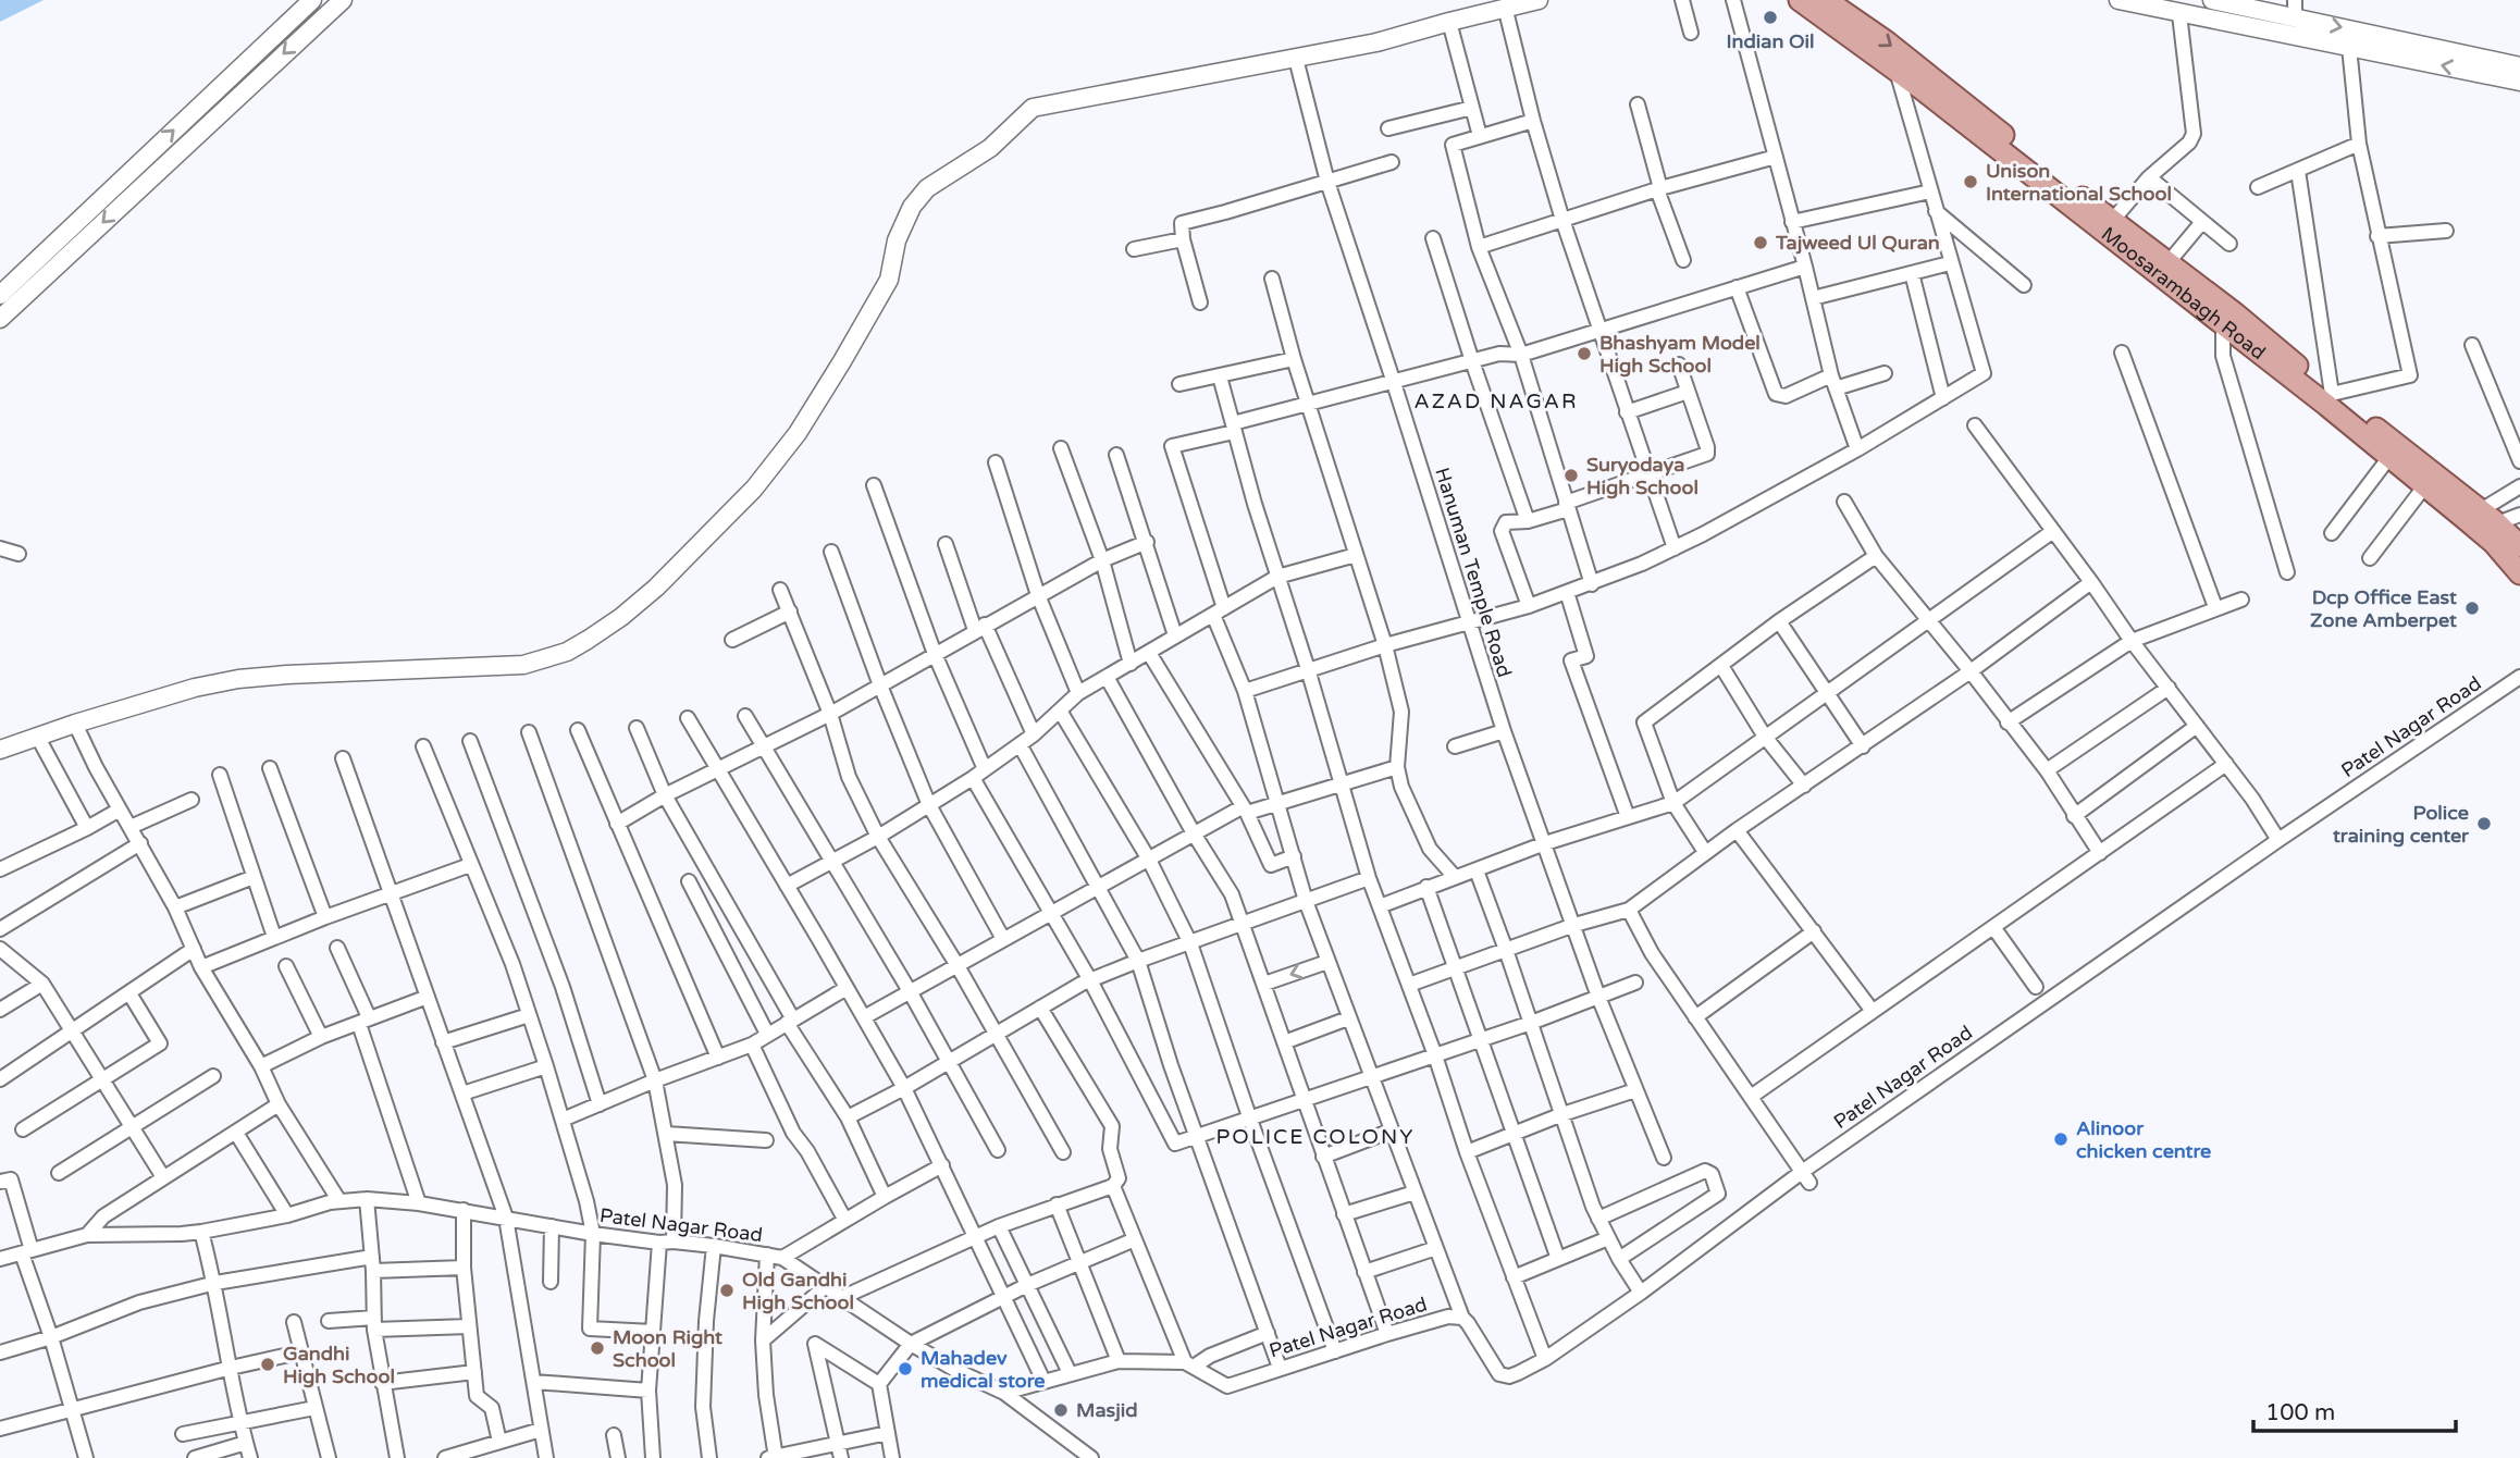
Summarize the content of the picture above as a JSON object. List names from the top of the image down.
{
  "streets": {
    "main road": ["Moosarambagh Road"],
    "street": ["Hanuman Temple Road", "Patel Nagar Road"]
  },
  "districts": ["AZAD NAGAR", "POLICE COLONY"],
  "places": [
    "Indian Oil",
    "Unison International School",
    "Tajweed Ul Quran",
    "Bhashyam Model High School",
    "Suryodaya High School",
    "Dcp Office East Zone Amberpet",
    "Police training center",
    "Alinoor chicken centre",
    "Old Gandhi High School",
    "Moon Right School",
    "Gandhi High School",
    "Mahadev medical store",
    "Masjid"
  ],
  "scale_bar": "100 m"
}
